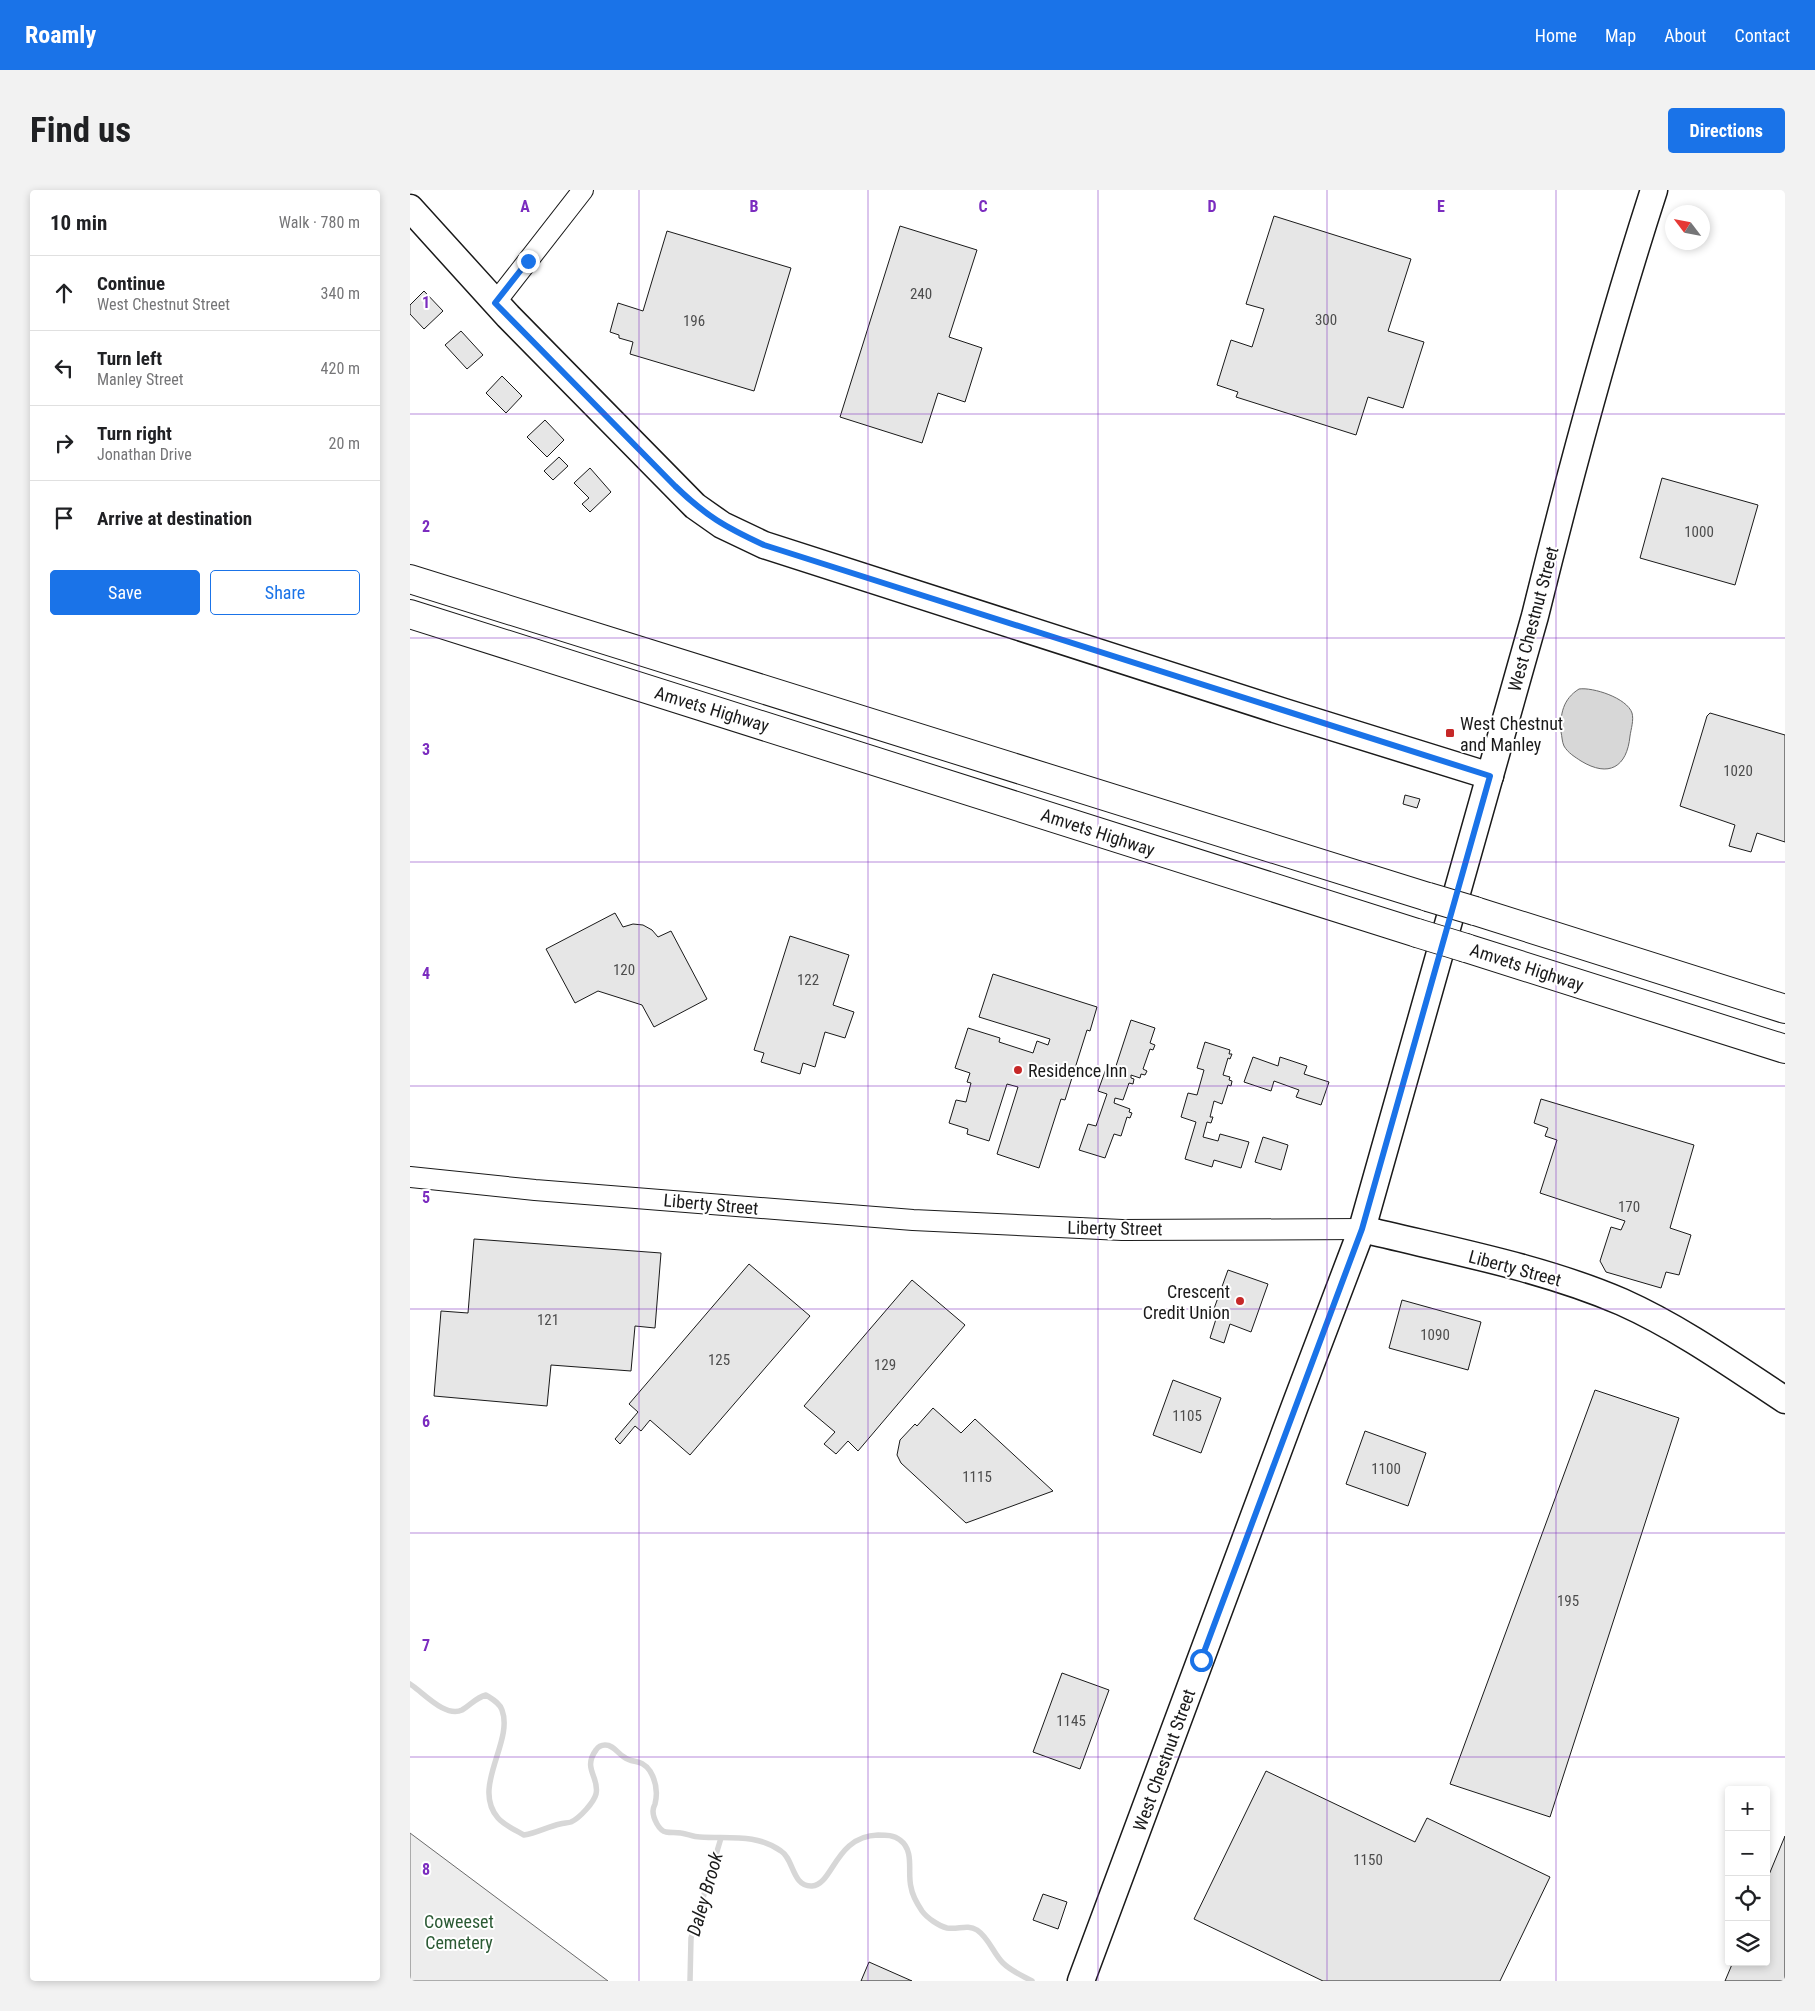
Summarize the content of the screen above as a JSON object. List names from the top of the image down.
{
  "streets": {
    "highway": ["Amvets Highway"],
    "main road": ["West Chestnut Street", "Liberty Street"]
  },
  "crossings": [
    ["West Chestnut Street", "Liberty Street"]
  ],
  "water": ["Daley Brook"],
  "parks": ["Coweeset Cemetery"],
  "places": {
    "transit": ["West Chestnut and Manley"],
    "other": ["Residence Inn", "Crescent Credit Union"]
  },
  "house_numbers": [
    "240",
    "300",
    "196",
    "1000",
    "1020",
    "120",
    "122",
    "170",
    "121",
    "1090",
    "125",
    "129",
    "1105",
    "1100",
    "1115",
    "195",
    "1145",
    "1150"
  ],
  "north": "top left",
  "page": {
    "header": "Roamly",
    "nav": [
      "Home",
      "Map",
      "About",
      "Contact"
    ],
    "buttons": [
      "Directions",
      ["Save", "Share"]
    ],
    "title": "Find us",
    "heading": ["10 min", "Walk · 780 m"],
    "list": [
      ["Continue", "West Chestnut Street", "340 m"],
      ["Turn left", "Manley Street", "420 m"],
      ["Turn right", "Jonathan Drive", "20 m"],
      "Arrive at destination"
    ],
    "map_buttons": ["+", "−"]
  },
  "grid": {
    "columns": [
      "A",
      "B",
      "C",
      "D",
      "E"
    ],
    "rows": [
      "1",
      "2",
      "3",
      "4",
      "5",
      "6",
      "7",
      "8"
    ]
  }
}
